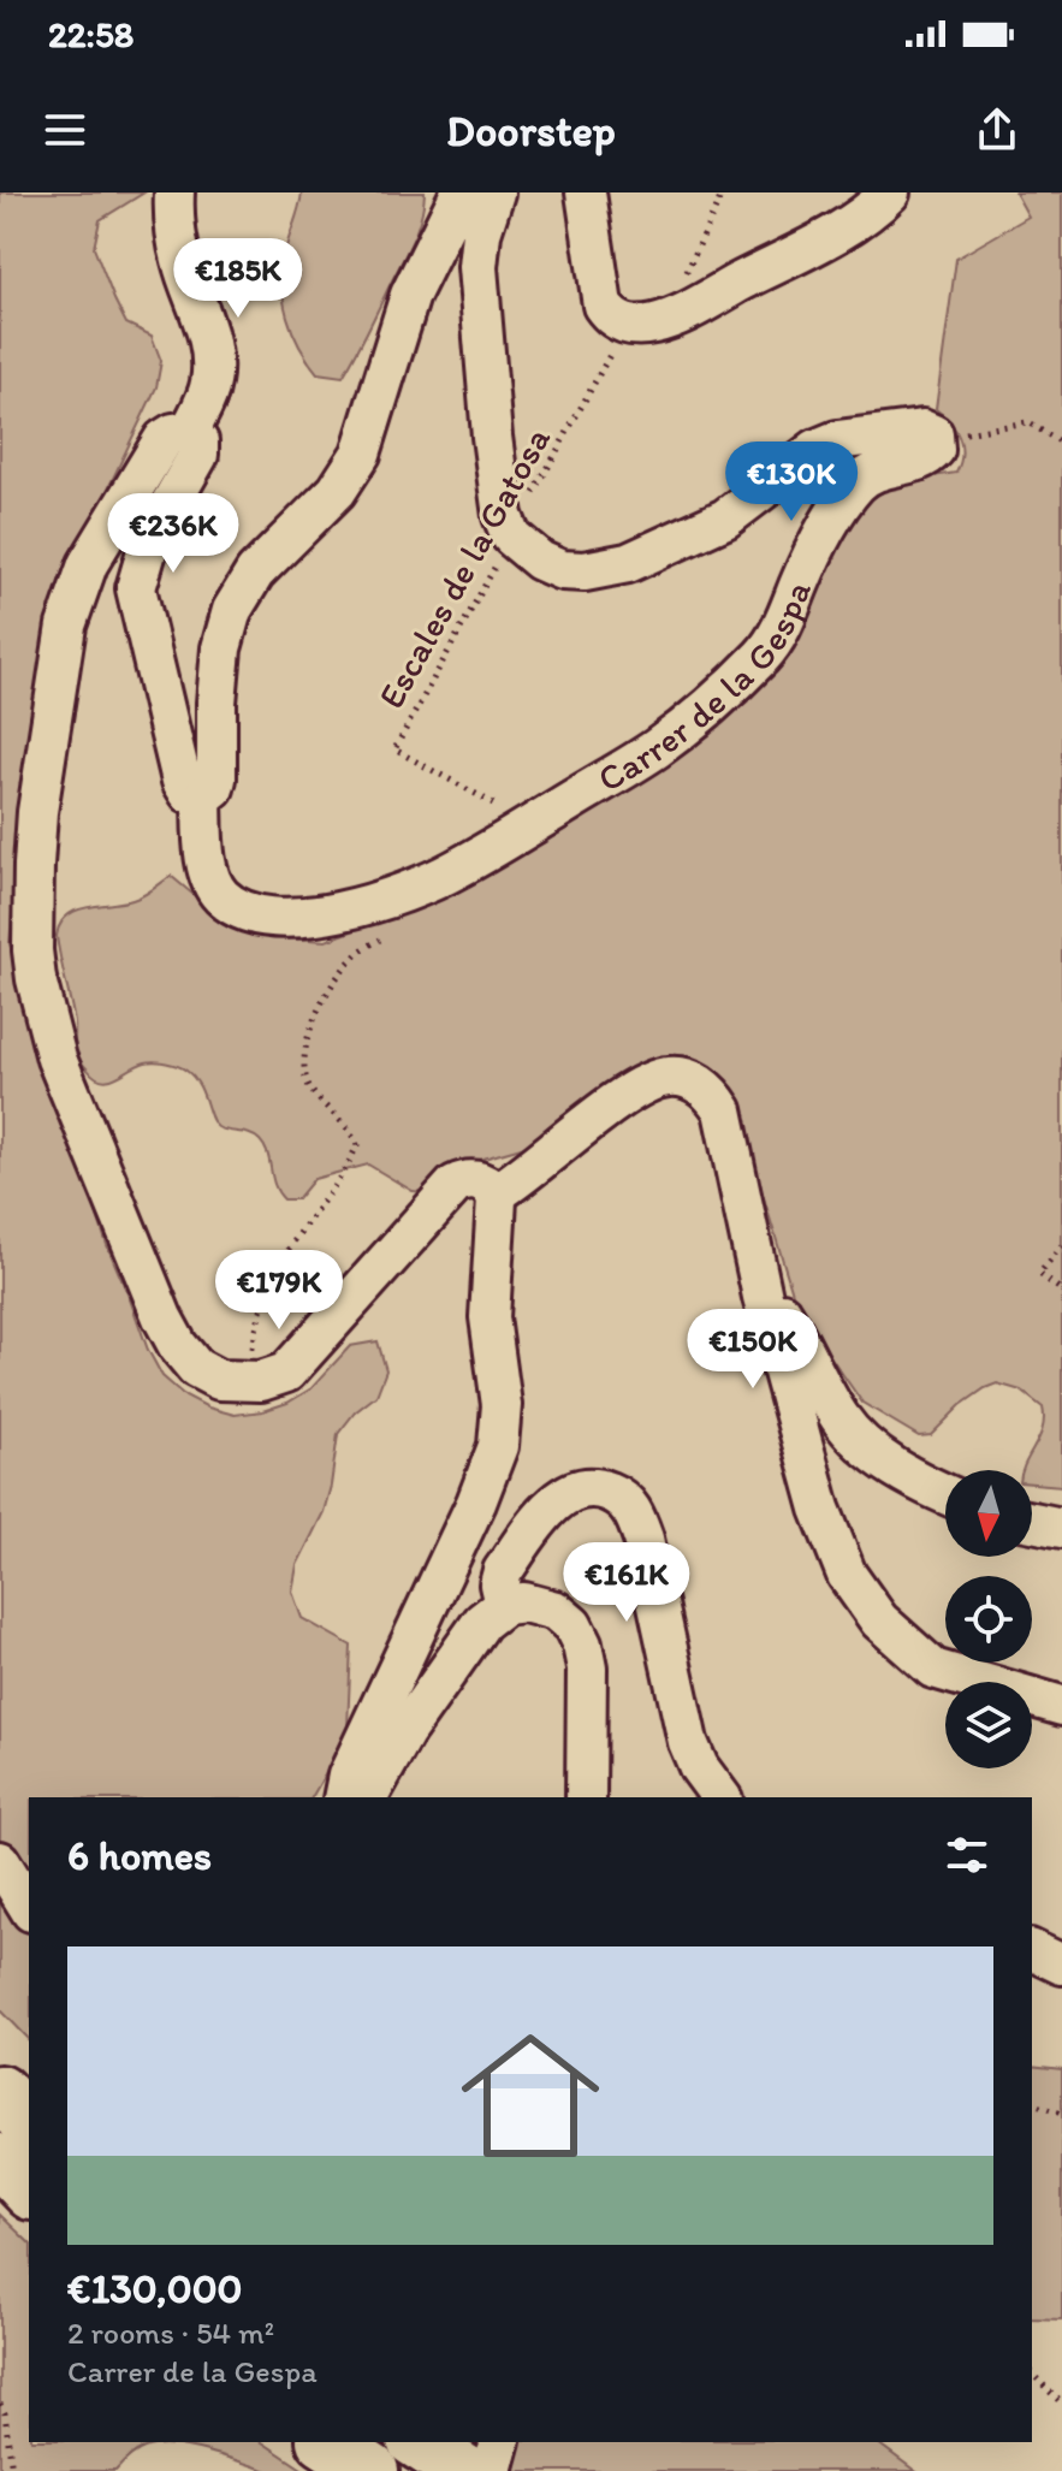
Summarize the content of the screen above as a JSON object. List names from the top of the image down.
{
  "streets": {
    "street": ["Carrer de la Gespa"],
    "path": ["Escales de la Gatosa"]
  },
  "crossings": [
    ["Escales de la Gatosa", "Carrer de la Gespa"]
  ],
  "north": "bottom",
  "page": {
    "status": "22:58",
    "header": "Doorstep",
    "price": [
      "€185K",
      "€130K",
      "€236K",
      "€179K",
      "€150K",
      "€161K"
    ],
    "heading": "6 homes",
    "list": [
      {
        "name": "€130,000",
        "note": "2 rooms · 54 m² · Carrer de la Gespa"
      }
    ]
  }
}
